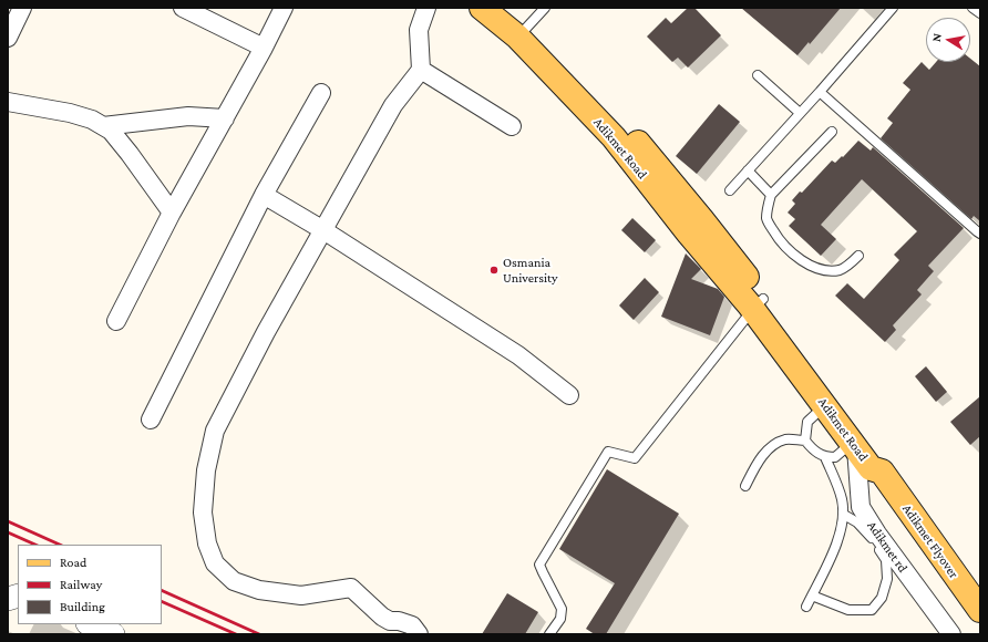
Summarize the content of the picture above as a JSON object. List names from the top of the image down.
{
  "streets": {
    "main road": ["Adikmet Road", "Adikmet Flyover"],
    "street": ["Adikmet rd"]
  },
  "crossings": [
    ["Adikmet Road", "Adikmet Flyover"],
    ["Adikmet Road", "Adikmet rd"]
  ],
  "places": ["Osmania University"],
  "legend": ["Road", "Railway", "Building"],
  "north": "left"
}
